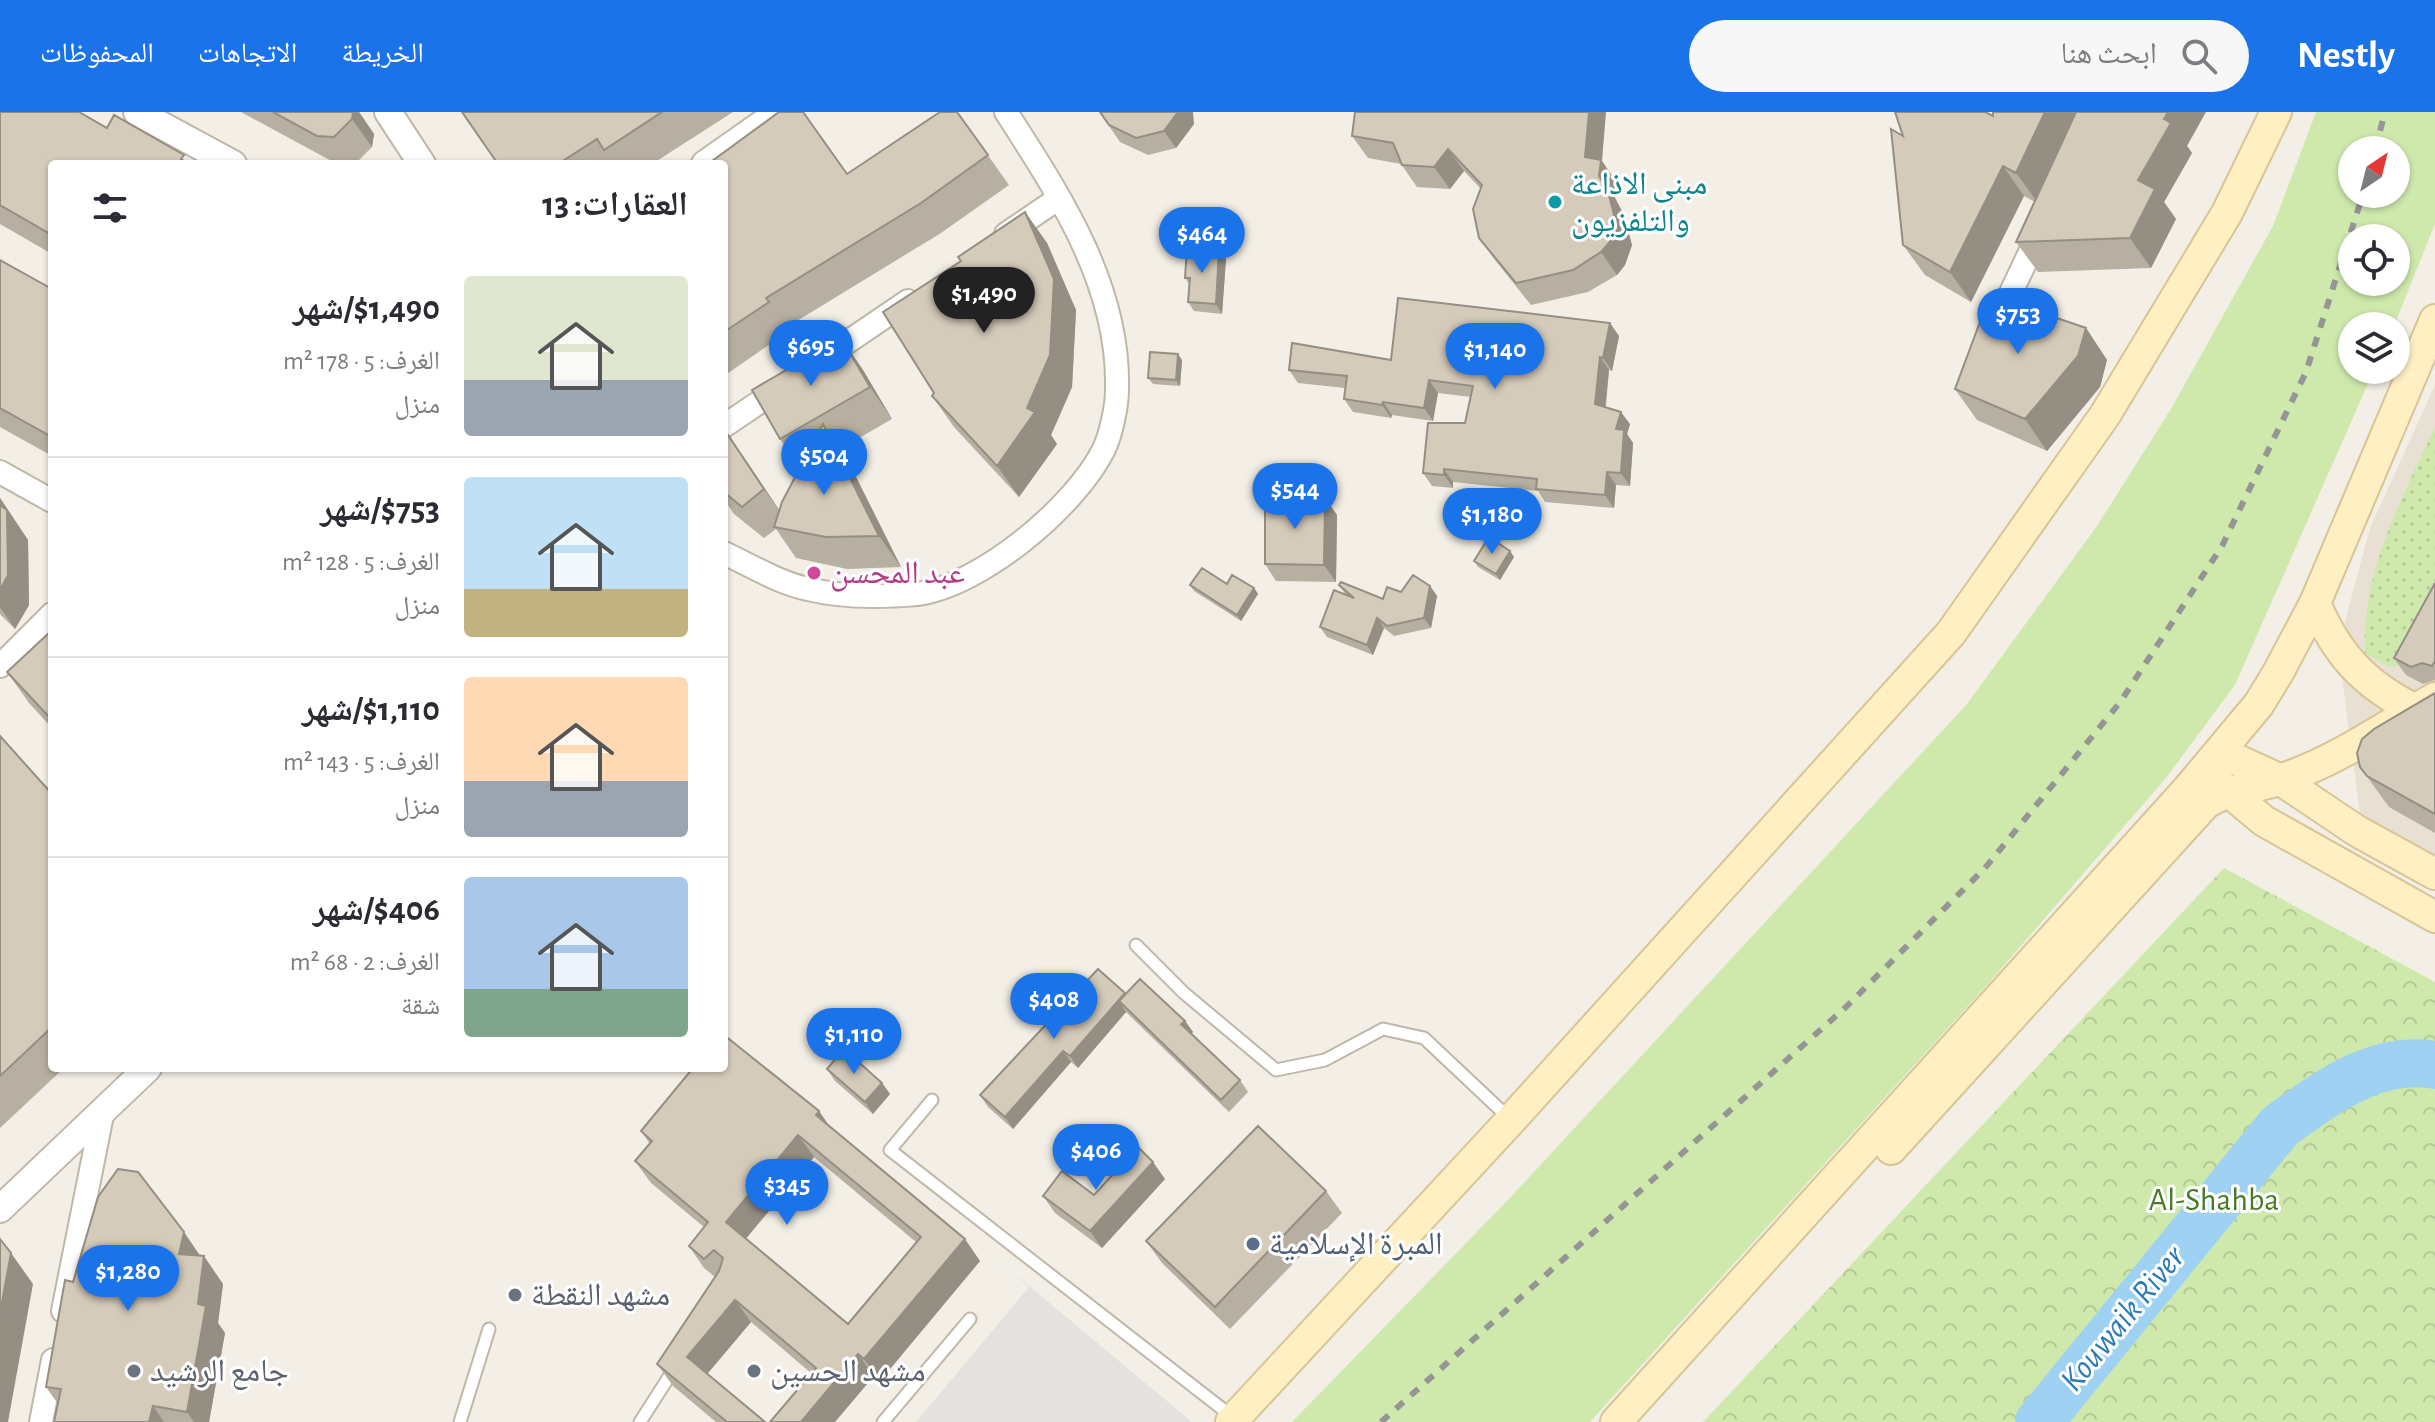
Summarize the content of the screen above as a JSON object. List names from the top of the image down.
{
  "water": ["Kouwaik River"],
  "parks": ["Al-Shahba"],
  "places": [
    "مبنى الاذاعة والتلفزيون",
    "عبد المحسن",
    "المبرة الإسلامية",
    "مشهد النقطة",
    "جامع الرشيد",
    "مشهد الحسين"
  ],
  "north": "top right",
  "page": {
    "header": "Nestly",
    "search": "ابحث هنا",
    "nav": ["الخريطة", "الاتجاهات", "المحفوظات"],
    "heading": "العقارات: 13",
    "price": [
      "$464",
      "$1,490",
      "$753",
      "$695",
      "$1,140",
      "$504",
      "$544",
      "$1,180",
      "$408",
      "$1,110",
      "$406",
      "$345",
      "$1,280"
    ],
    "list": [
      {
        "name": "$1,490/شهر",
        "note": "الغرف: 5 · 178 m² · منزل"
      },
      {
        "name": "$753/شهر",
        "note": "الغرف: 5 · 128 m² · منزل"
      },
      {
        "name": "$1,110/شهر",
        "note": "الغرف: 5 · 143 m² · منزل"
      },
      {
        "name": "$406/شهر",
        "note": "الغرف: 2 · 68 m² · شقة"
      }
    ]
  }
}
